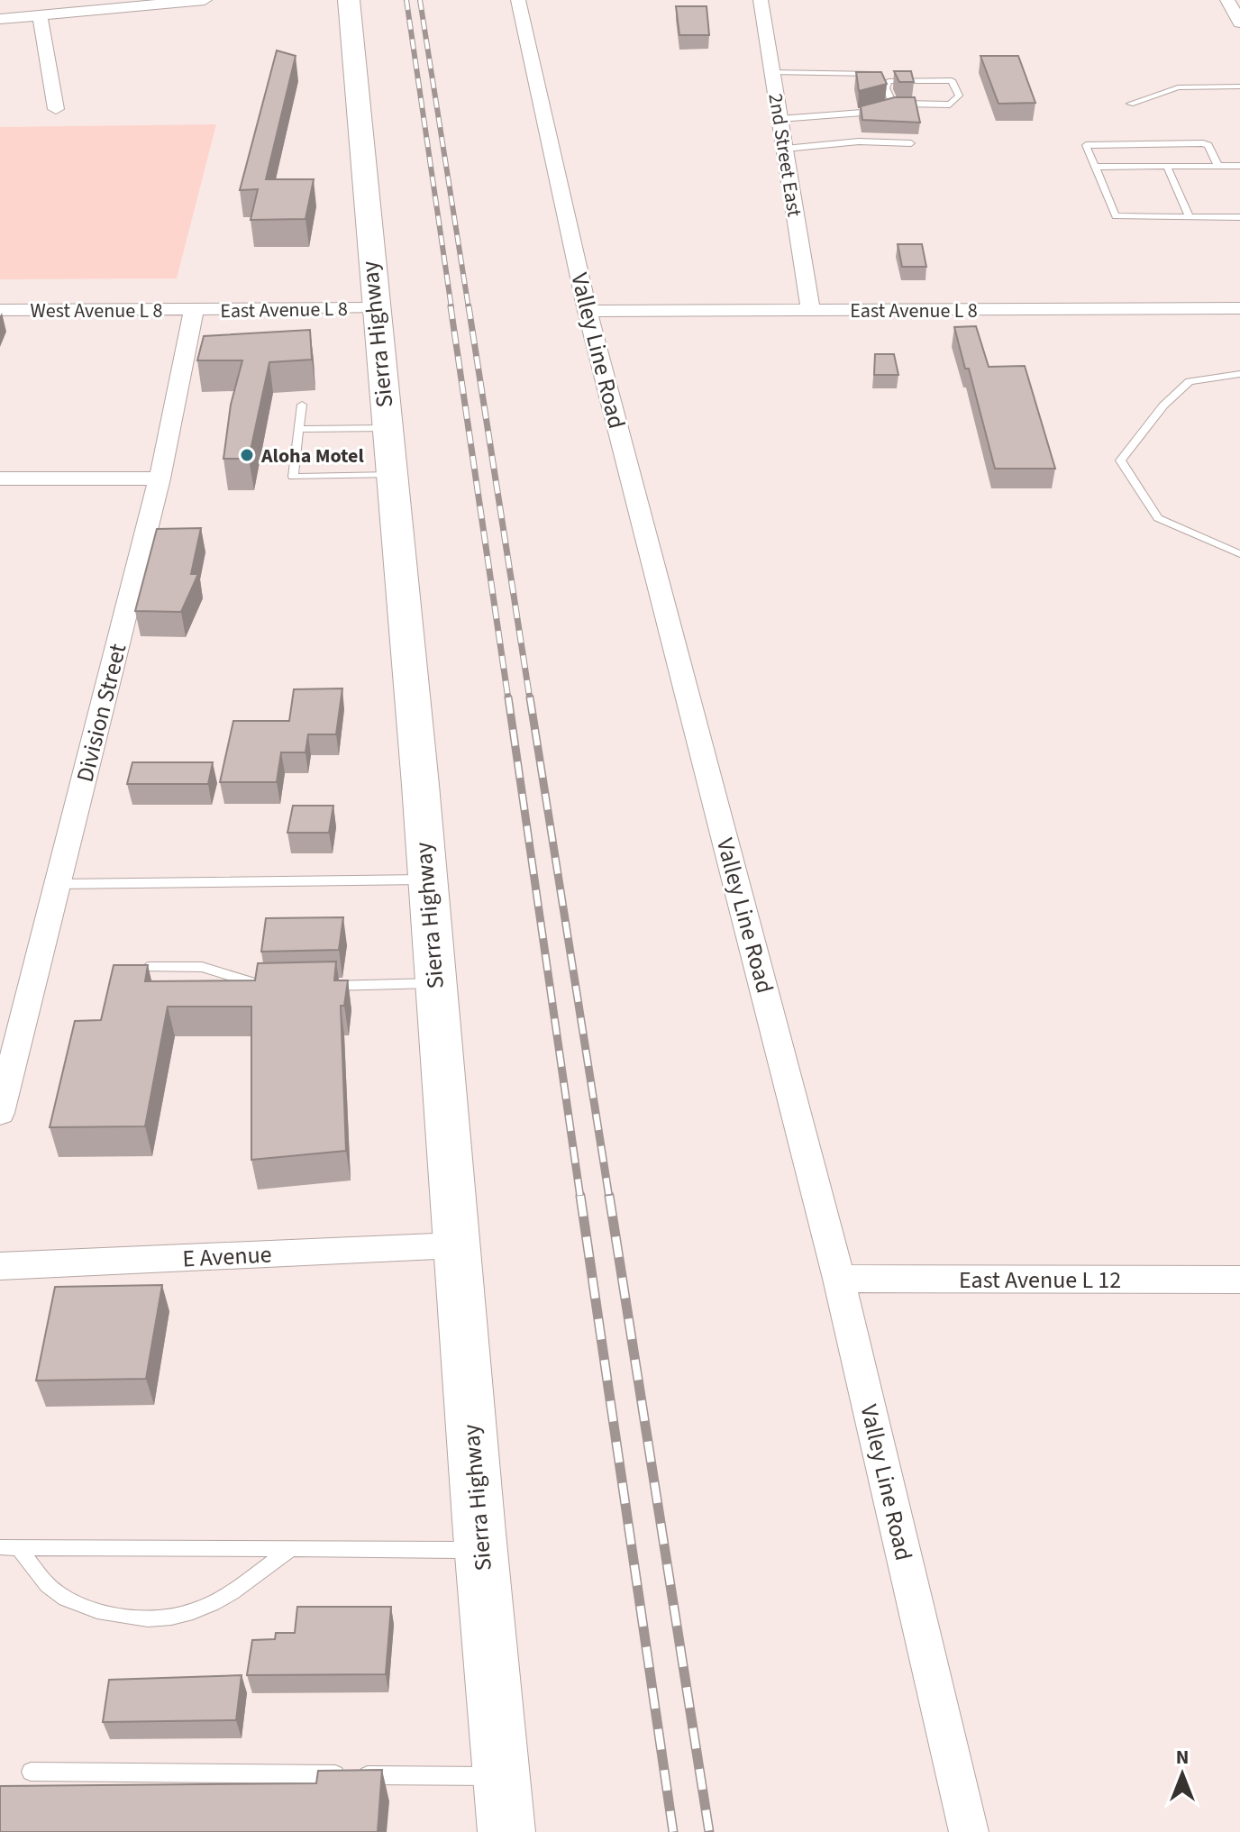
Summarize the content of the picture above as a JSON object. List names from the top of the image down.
{
  "streets": {
    "main road": ["Sierra Highway"],
    "street": [
      "2nd Street East",
      "East Avenue L 8",
      "West Avenue L 8",
      "Valley Line Road",
      "Division Street",
      "E Avenue",
      "East Avenue L 12"
    ]
  },
  "crossings": [
    ["2nd Street East", "East Avenue L 8"],
    ["East Avenue L 8", "West Avenue L 8"],
    ["East Avenue L 8", "Sierra Highway"],
    ["East Avenue L 8", "Valley Line Road"],
    ["East Avenue L 8", "Division Street"],
    ["West Avenue L 8", "Division Street"],
    ["Sierra Highway", "E Avenue"],
    ["Valley Line Road", "East Avenue L 12"]
  ],
  "places": ["Aloha Motel"],
  "north": "top"
}
